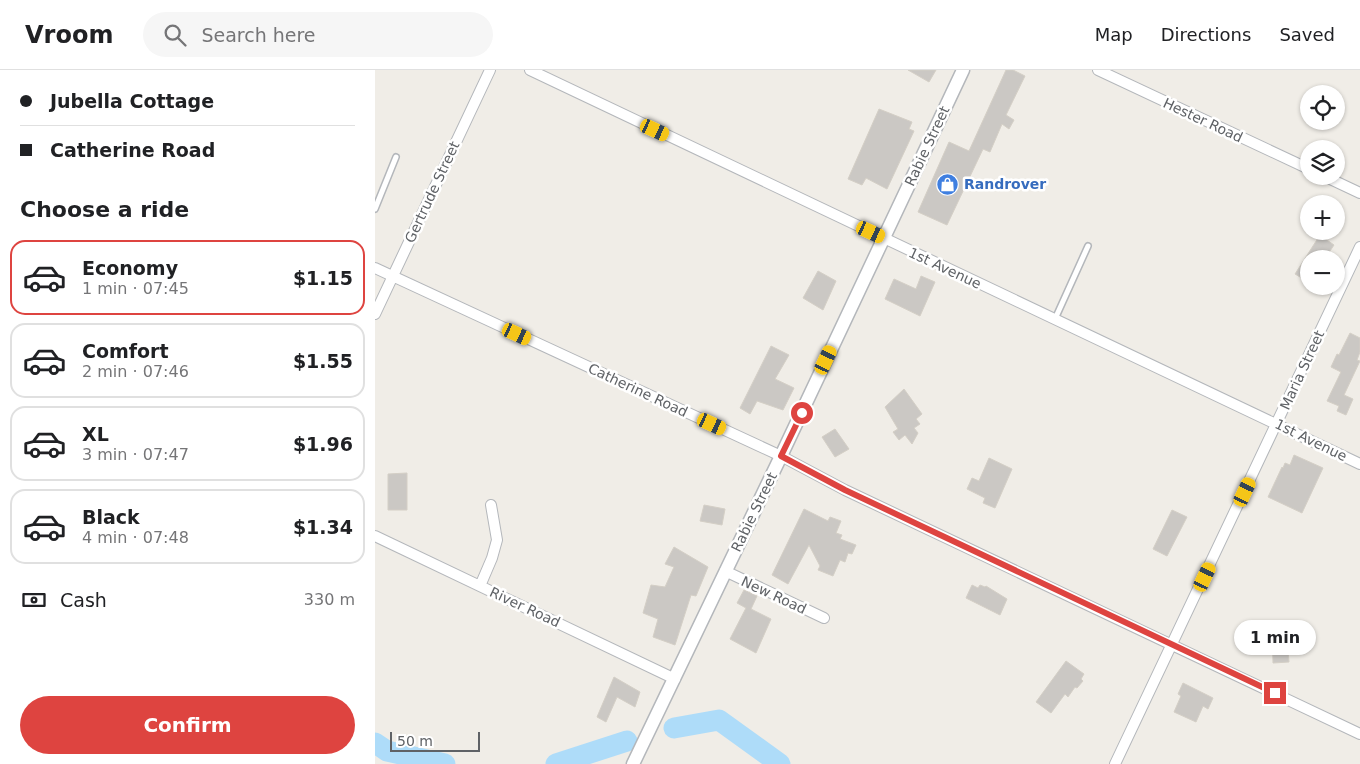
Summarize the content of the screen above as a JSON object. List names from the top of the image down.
{
  "streets": {
    "street": [
      "Hester Road",
      "Rabie Street",
      "Gertrude Street",
      "1st Avenue",
      "Maria Street",
      "Catherine Road",
      "New Road",
      "River Road"
    ]
  },
  "crossings": [
    ["Rabie Street", "1st Avenue"],
    ["Rabie Street", "Catherine Road"],
    ["Rabie Street", "New Road"],
    ["Rabie Street", "River Road"],
    ["Gertrude Street", "Catherine Road"],
    ["1st Avenue", "Maria Street"],
    ["Maria Street", "Catherine Road"]
  ],
  "places": {
    "shop": ["Randrover"]
  },
  "scale_bar": "50 m",
  "page": {
    "header": "Vroom",
    "search": "Search here",
    "nav": ["Map", "Directions", "Saved"],
    "banner": ["Jubella Cottage", "Catherine Road"],
    "map_buttons": ["+", "−"],
    "heading": "Choose a ride",
    "list": [
      {
        "name": "Economy",
        "note": "1 min · 07:45",
        "value": "$1.15"
      },
      {
        "name": "Comfort",
        "note": "2 min · 07:46",
        "value": "$1.55"
      },
      {
        "name": "XL",
        "note": "3 min · 07:47",
        "value": "$1.96"
      },
      {
        "name": "Black",
        "note": "4 min · 07:48",
        "value": "$1.34"
      }
    ],
    "pay": ["Cash", "330 m"],
    "bubble": "1 min",
    "buttons": "Confirm",
    "scale": "50 m"
  }
}
